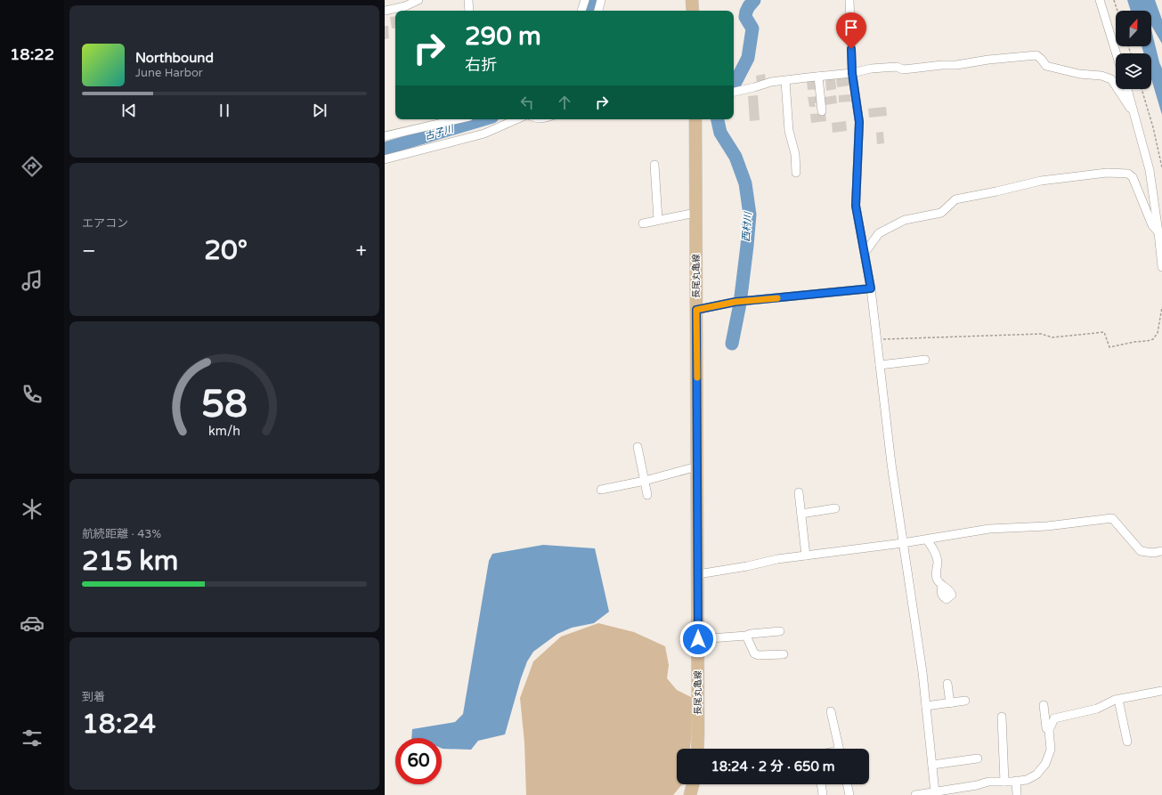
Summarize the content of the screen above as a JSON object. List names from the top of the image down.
{
  "streets": {
    "main road": ["長尾丸亀線"]
  },
  "water": ["古子川", "西村川"],
  "north": "top",
  "page": {
    "tabs": "18:22",
    "turn": ["290 m", "右折"],
    "song": ["Northbound", "June Harbor"],
    "tile": [
      "エアコン",
      ["航続距離 · 43%", "215 km"],
      ["到着", "18:24"]
    ],
    "heat": ["−", "20°", "+"],
    "limit": "60",
    "trip": "18:24 · 2 分 · 650 m",
    "gauge": ["58", "km/h"]
  }
}
